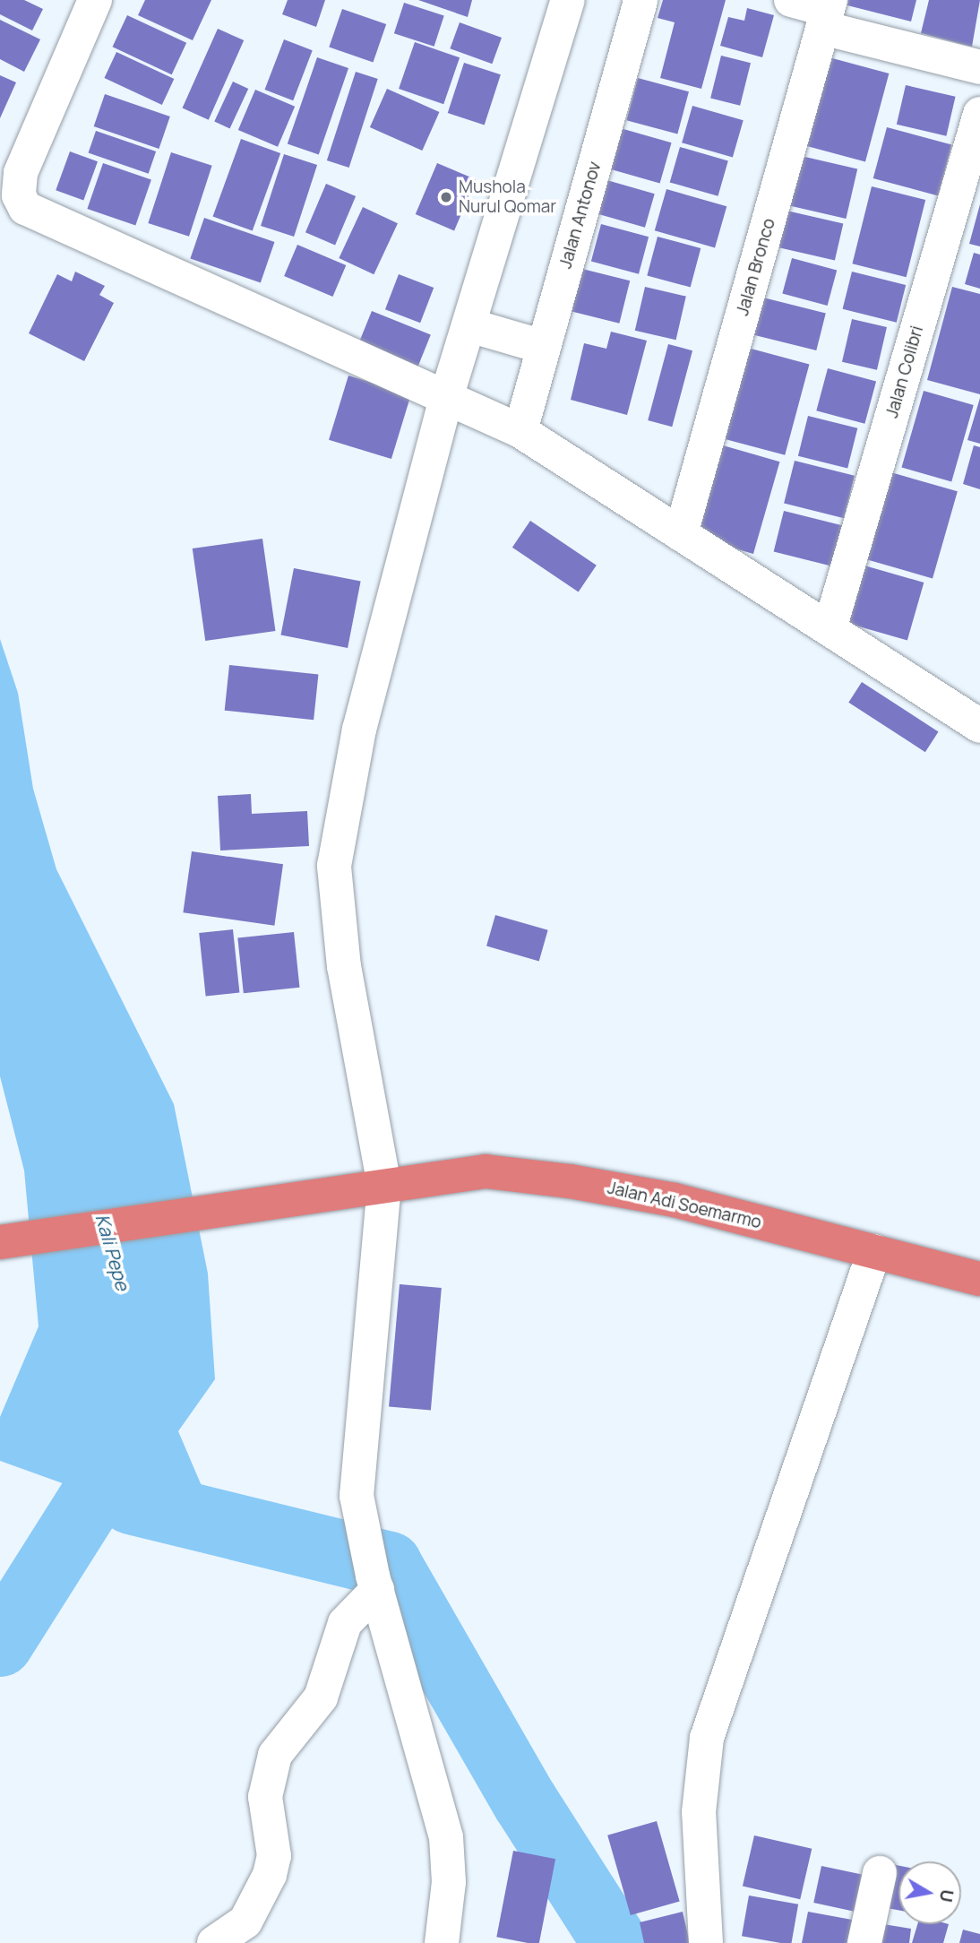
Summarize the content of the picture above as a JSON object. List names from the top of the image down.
{
  "streets": {
    "highway": ["Jalan Adi Soemarmo"],
    "street": ["Jalan Antonov", "Jalan Bronco", "Jalan Colibri"]
  },
  "water": ["Kali Pepe"],
  "places": ["Mushola Nurul Qomar"],
  "north": "right"
}
